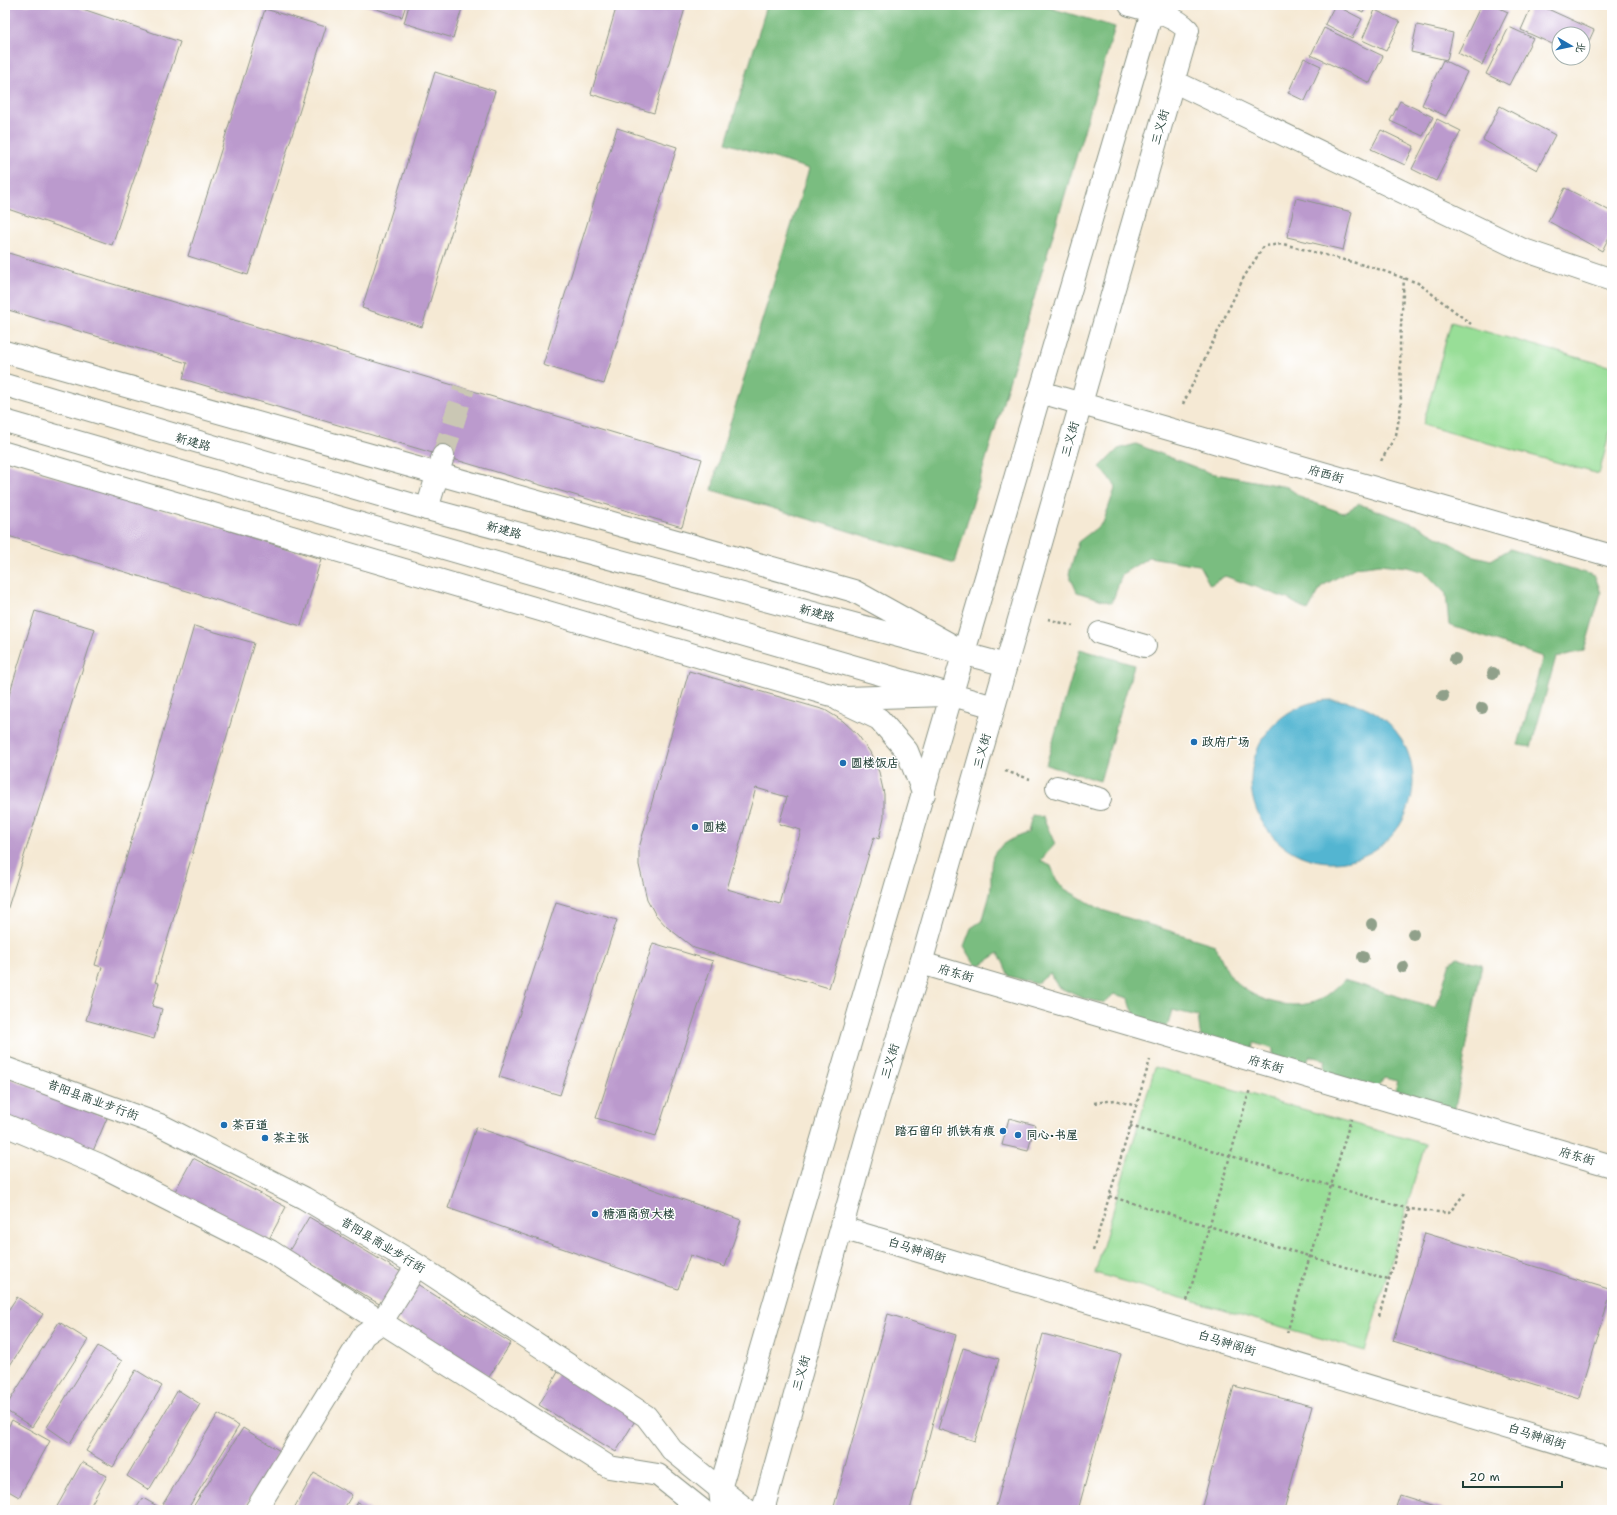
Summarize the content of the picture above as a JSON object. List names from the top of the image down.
{
  "streets": {
    "main road": [
      "三义街",
      "新建路",
      "府西街",
      "府东街",
      "昔阳县商业步行街",
      "白马神阁街"
    ]
  },
  "crossings": [
    ["三义街", "新建路"],
    ["三义街", "府西街"],
    ["三义街", "府东街"],
    ["三义街", "白马神阁街"]
  ],
  "places": [
    "政府广场",
    "圆楼饭店",
    "圆楼",
    "茶百道",
    "踏石留印 抓铁有痕",
    "同心·书屋",
    "茶主张",
    "糖酒商贸大楼"
  ],
  "scale_bar": "20 m",
  "north": "right"
}
